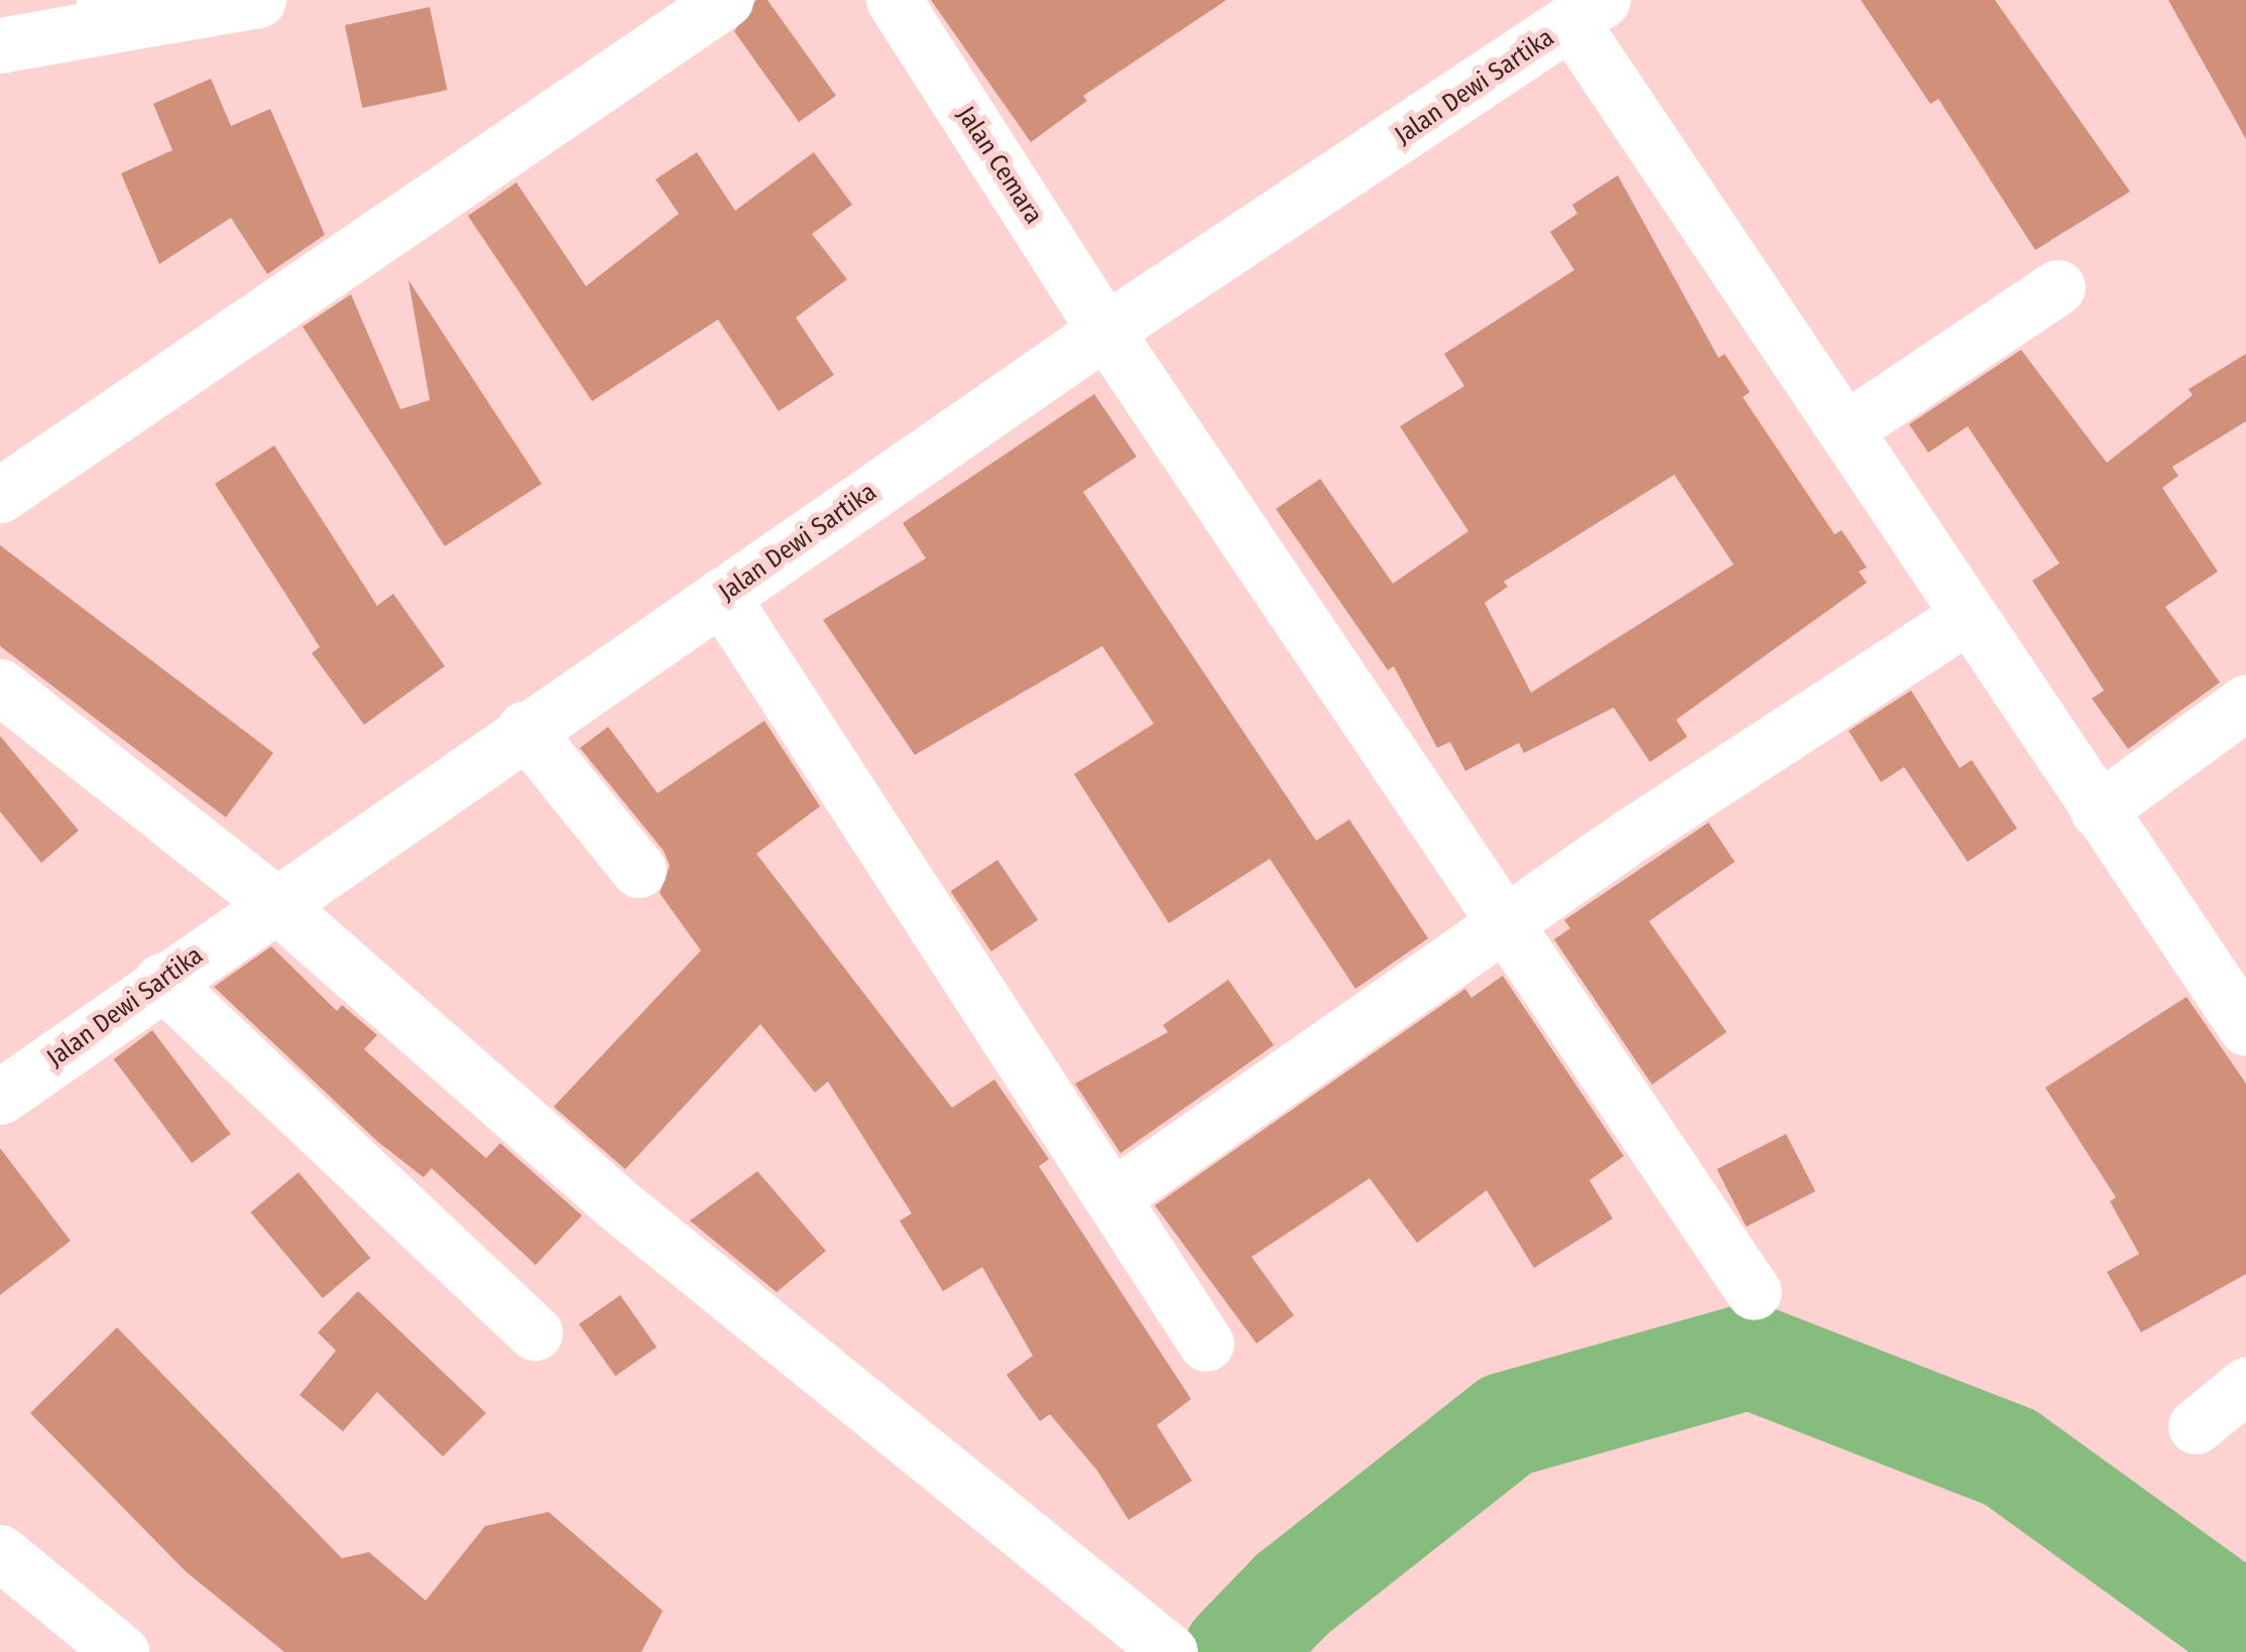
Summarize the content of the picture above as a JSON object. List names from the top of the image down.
{
  "streets": {
    "street": ["Jalan Dewi Sartika", "Jalan Cemara"]
  },
  "crossings": [
    ["Jalan Dewi Sartika", "Jalan Cemara"]
  ]
}
